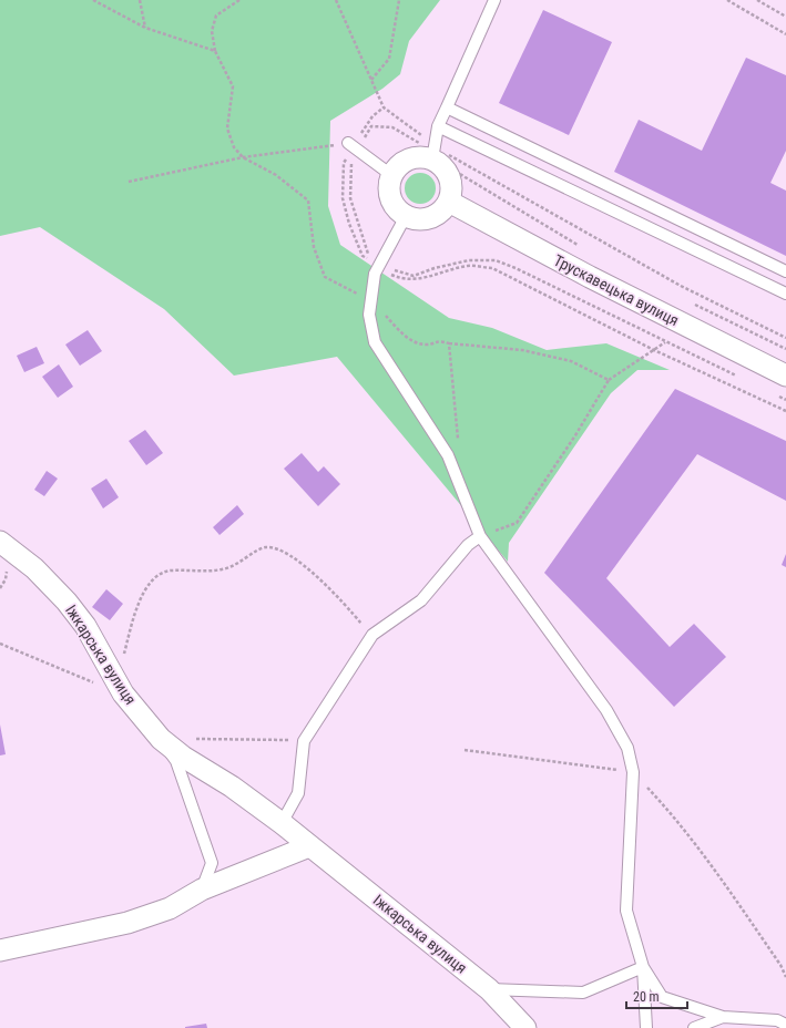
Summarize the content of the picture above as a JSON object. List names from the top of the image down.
{
  "streets": {
    "street": ["Трускавецька вулиця", "Іжкарська вулиця"]
  },
  "scale_bar": "20 m"
}
